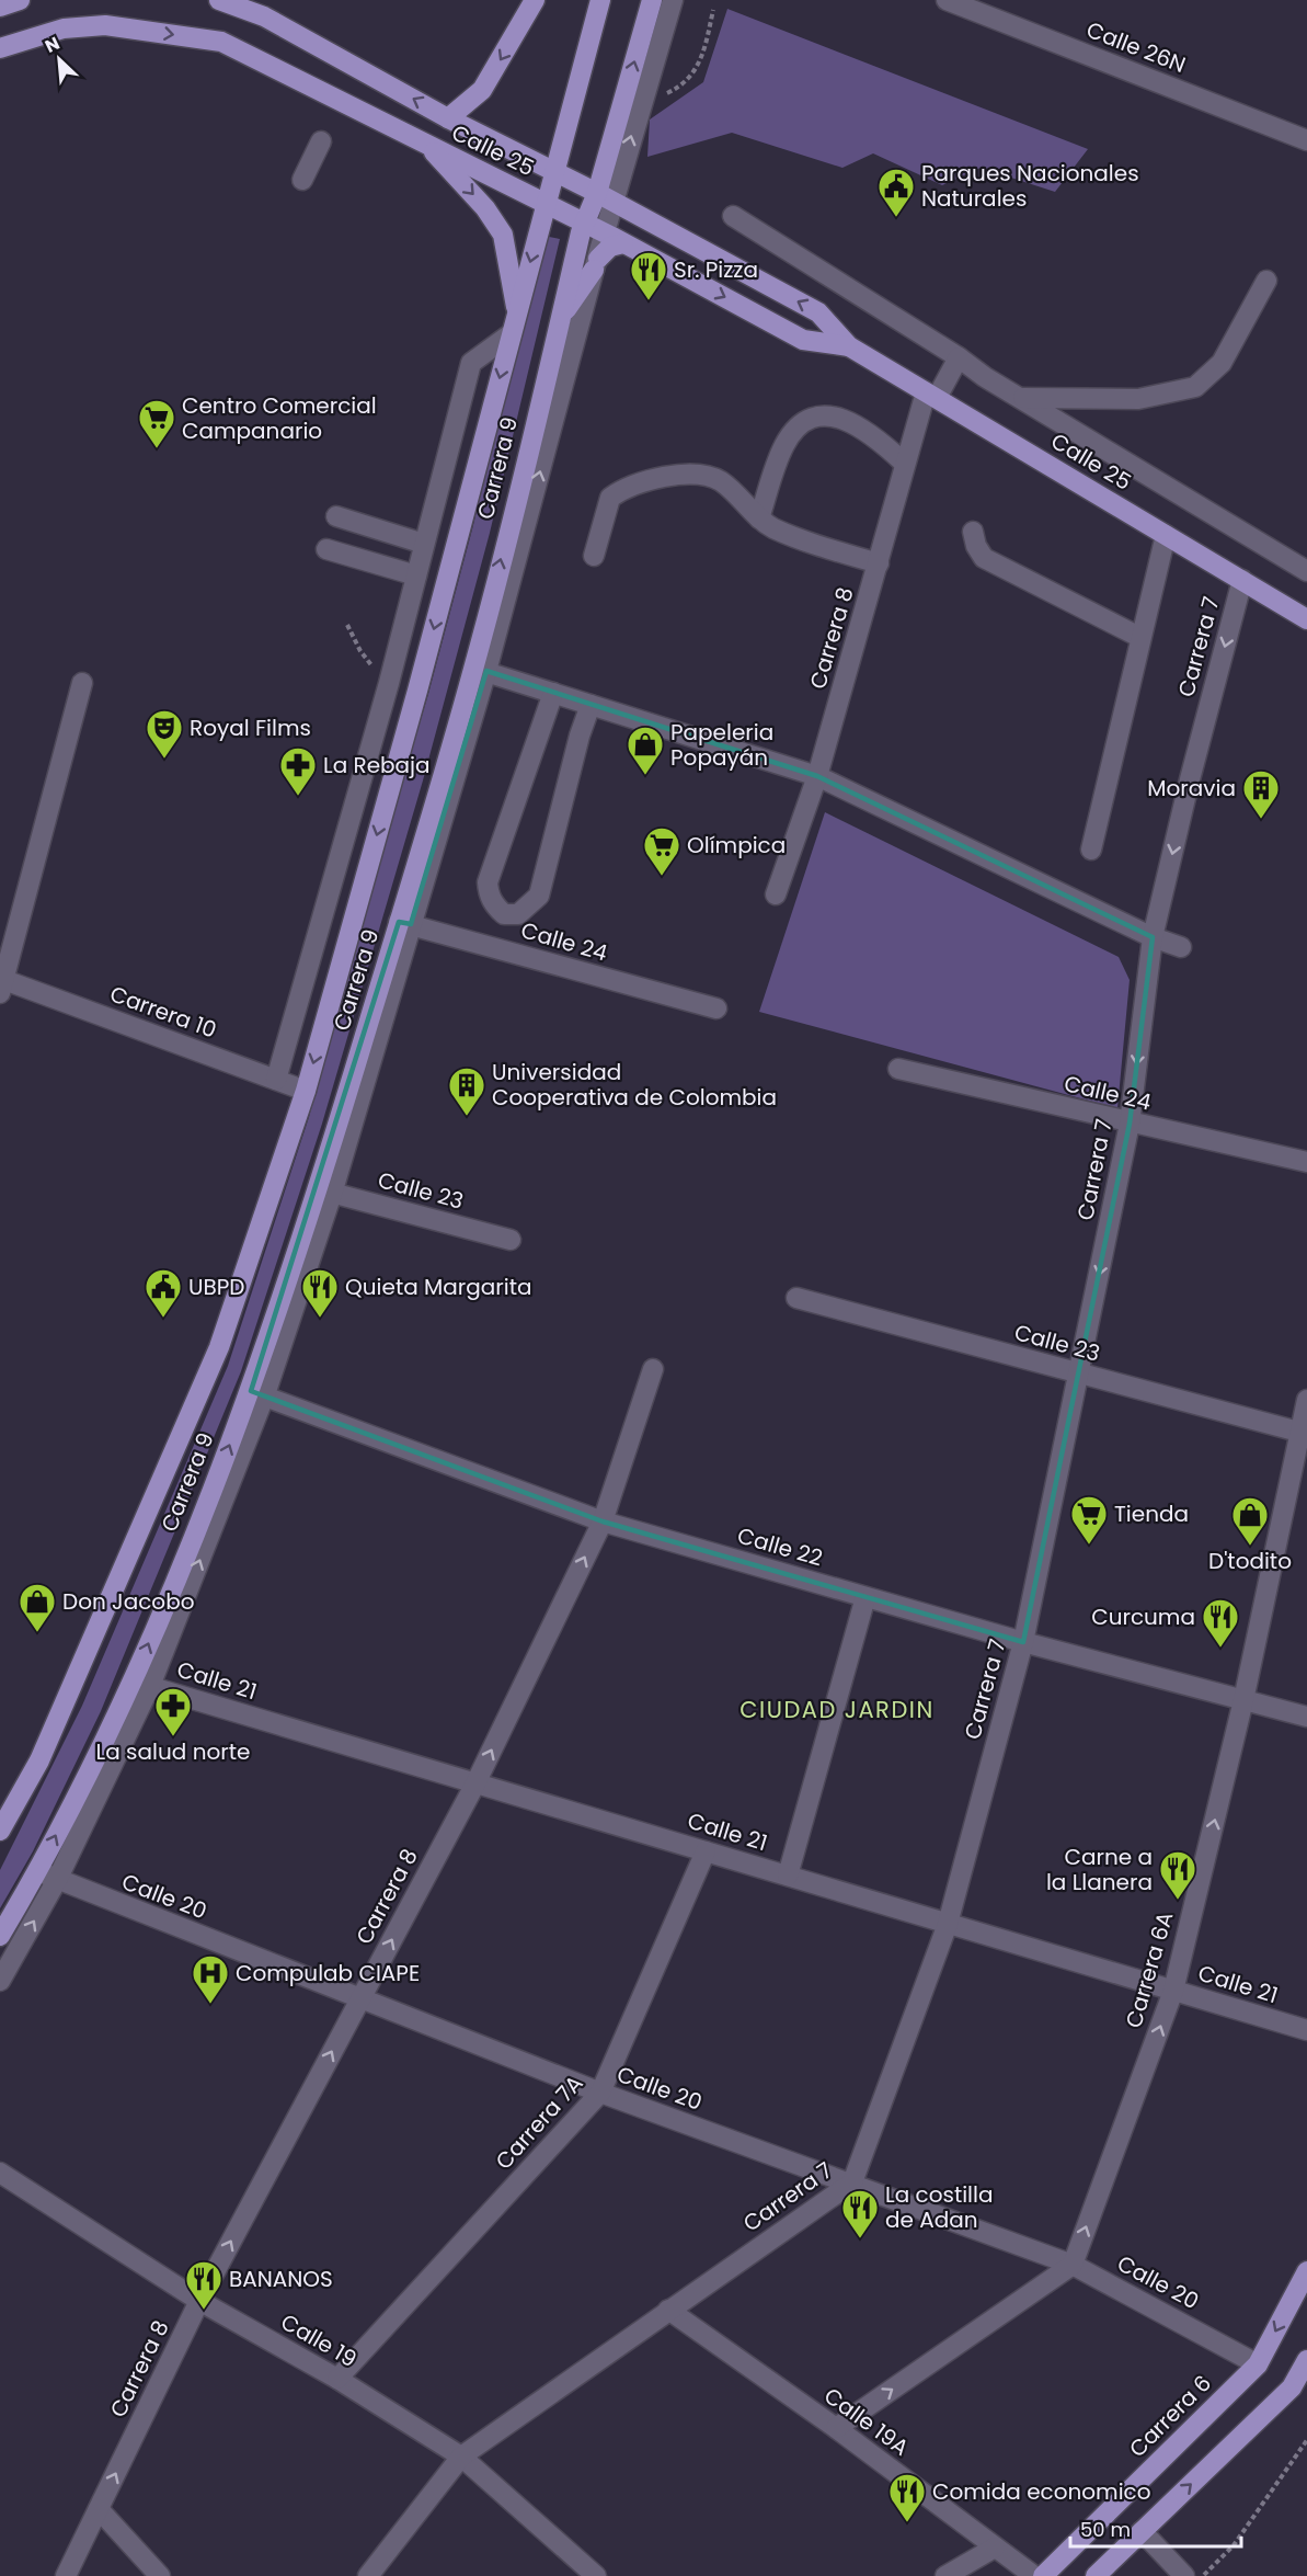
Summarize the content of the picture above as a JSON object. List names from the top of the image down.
{
  "streets": {
    "main road": ["Calle 25", "Carrera 9", "Carrera 6"],
    "street": [
      "Calle 26N",
      "Carrera 8",
      "Carrera 7",
      "Calle 24",
      "Carrera 10",
      "Calle 23",
      "Calle 22",
      "Calle 21",
      "Calle 20",
      "Carrera 6A",
      "Carrera 7A",
      "Calle 19",
      "Calle 19A"
    ]
  },
  "crossings": [
    ["Calle 25", "Carrera 9"],
    ["Calle 25", "Carrera 8"],
    ["Calle 25", "Carrera 7"],
    ["Carrera 9", "Calle 24"],
    ["Carrera 9", "Carrera 10"],
    ["Carrera 9", "Calle 23"],
    ["Carrera 9", "Calle 22"],
    ["Carrera 9", "Calle 21"],
    ["Carrera 9", "Calle 20"],
    ["Carrera 8", "Calle 22"],
    ["Carrera 8", "Calle 21"],
    ["Carrera 8", "Calle 20"],
    ["Carrera 8", "Calle 19"],
    ["Carrera 7", "Calle 24"],
    ["Carrera 7", "Calle 23"],
    ["Carrera 7", "Calle 22"],
    ["Carrera 7", "Calle 21"],
    ["Carrera 7", "Calle 20"],
    ["Carrera 7", "Calle 19"],
    ["Carrera 7", "Calle 19A"],
    ["Calle 23", "Carrera 6A"],
    ["Calle 22", "Carrera 6A"],
    ["Calle 21", "Carrera 6A"],
    ["Calle 21", "Carrera 7A"],
    ["Calle 20", "Carrera 6A"],
    ["Calle 20", "Carrera 7A"],
    ["Calle 20", "Carrera 6"],
    ["Carrera 7A", "Calle 19"]
  ],
  "one_way": ["Carrera 8", "Carrera 6A"],
  "districts": ["CIUDAD JARDIN"],
  "places": {
    "public building": ["Parques Nacionales Naturales", "UBPD"],
    "restaurant": [
      "Sr. Pizza",
      "Quieta Margarita",
      "Curcuma",
      "Carne a la Llanera",
      "La costilla de Adan",
      "BANANOS",
      "Comida economico"
    ],
    "supermarket": ["Centro Comercial Campanario", "Olímpica", "Tienda"],
    "theatre": ["Royal Films"],
    "shop": ["Papeleria Popayán", "D'todito", "Don Jacobo"],
    "pharmacy": ["La Rebaja", "La salud norte"],
    "building": ["Moravia", "Universidad Cooperativa de Colombia"],
    "hospital": ["Compulab CIAPE"]
  },
  "scale_bar": "50 m",
  "north": "top left"
}
